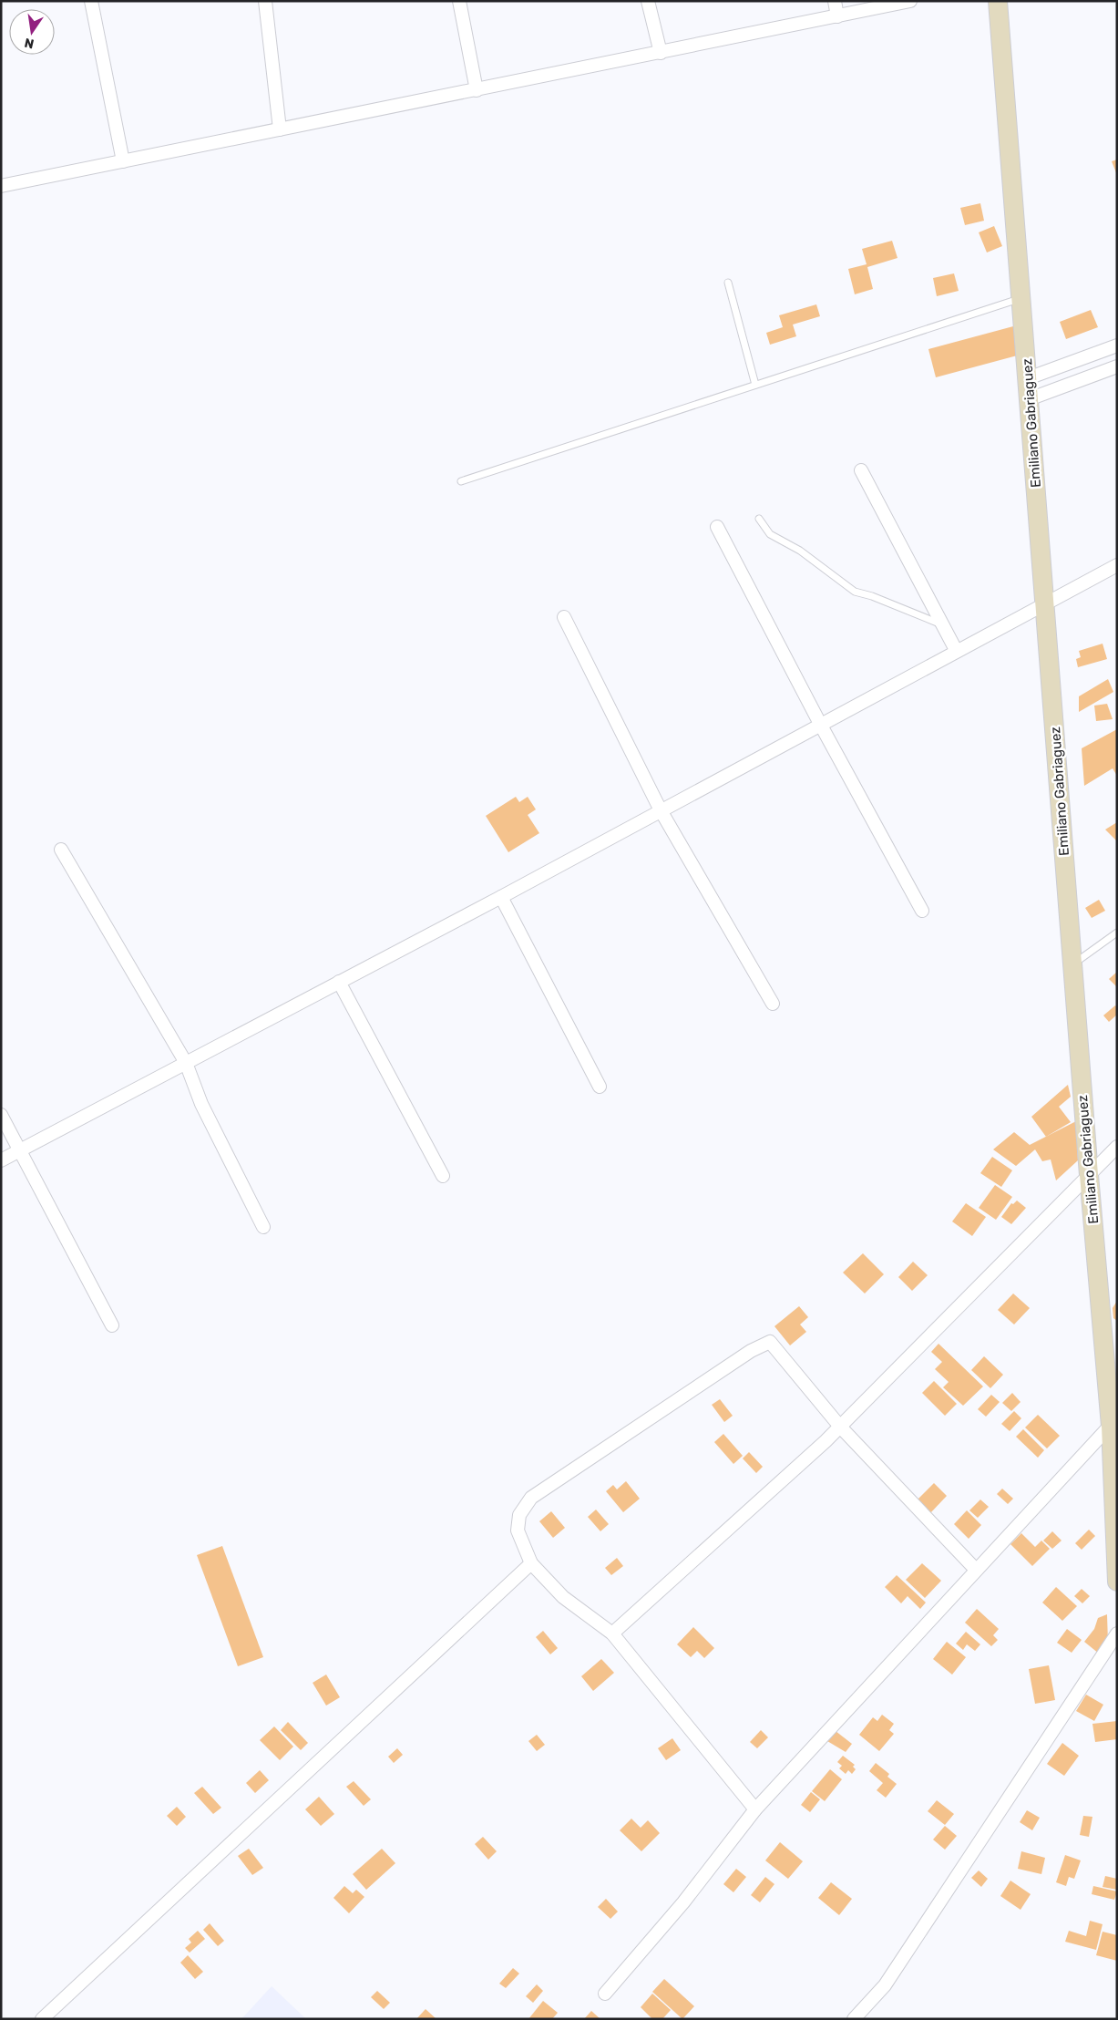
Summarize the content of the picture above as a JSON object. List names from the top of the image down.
{
  "streets": {
    "main road": ["Emiliano Gabriaguez"]
  },
  "north": "bottom"
}
